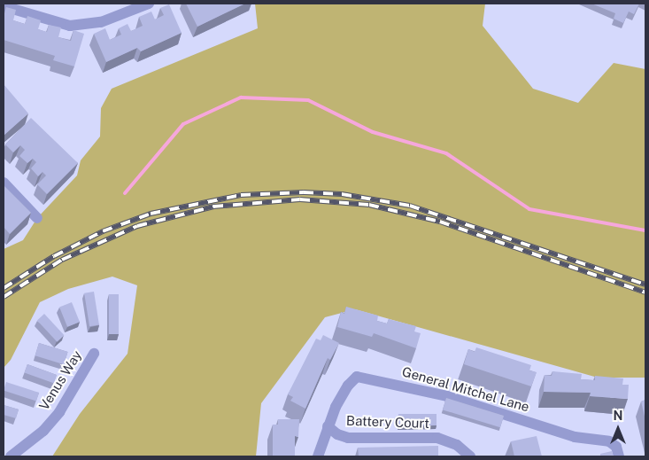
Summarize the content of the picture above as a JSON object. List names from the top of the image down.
{
  "streets": {
    "street": ["Venus Way", "General Mitchel Lane", "Battery Court"]
  },
  "crossings": [
    ["General Mitchel Lane", "Battery Court"]
  ],
  "north": "top"
}
